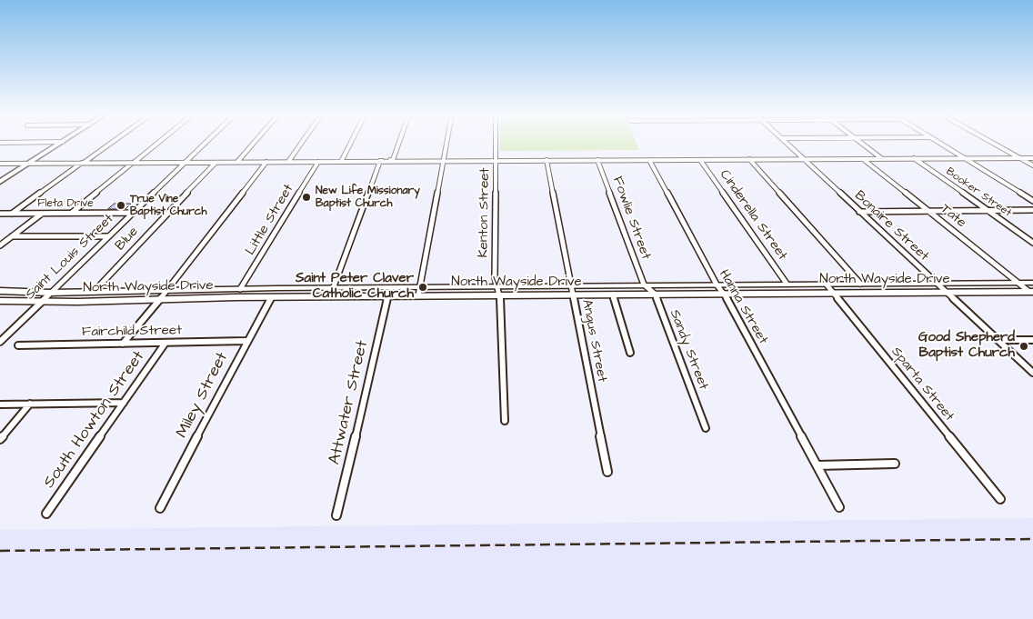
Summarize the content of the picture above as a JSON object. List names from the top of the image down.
{
  "streets": {
    "main road": ["North Wayside Drive"],
    "street": [
      "Booker Street",
      "Fleta Drive",
      "Kenton Street",
      "Cinderella Street",
      "Tate",
      "Fowlie Street",
      "Little Street",
      "Bonaire Street",
      "Blue",
      "Saint Louis Street",
      "Hanna Street",
      "Fairchild Street",
      "Angus Street",
      "Sandy Street",
      "Sparta Street",
      "Miley Street",
      "Attwater Street",
      "South Howton Street"
    ]
  },
  "crossings": [
    ["Fleta Drive", "Saint Louis Street"],
    ["Kenton Street", "North Wayside Drive"],
    ["Cinderella Street", "North Wayside Drive"],
    ["Tate", "North Wayside Drive"],
    ["Fowlie Street", "North Wayside Drive"],
    ["Fowlie Street", "Sandy Street"],
    ["Little Street", "North Wayside Drive"],
    ["Bonaire Street", "North Wayside Drive"],
    ["Blue", "North Wayside Drive"],
    ["Saint Louis Street", "North Wayside Drive"],
    ["North Wayside Drive", "Hanna Street"],
    ["North Wayside Drive", "Angus Street"],
    ["North Wayside Drive", "Sandy Street"],
    ["North Wayside Drive", "Sparta Street"],
    ["North Wayside Drive", "Miley Street"],
    ["North Wayside Drive", "Attwater Street"],
    ["Fairchild Street", "Miley Street"],
    ["Fairchild Street", "South Howton Street"]
  ],
  "places": [
    "New Life Missionary Baptist Church",
    "True Vine Baptist Church",
    "Saint Peter Claver Catholic Church",
    "Good Shepherd Baptist Church"
  ]
}
